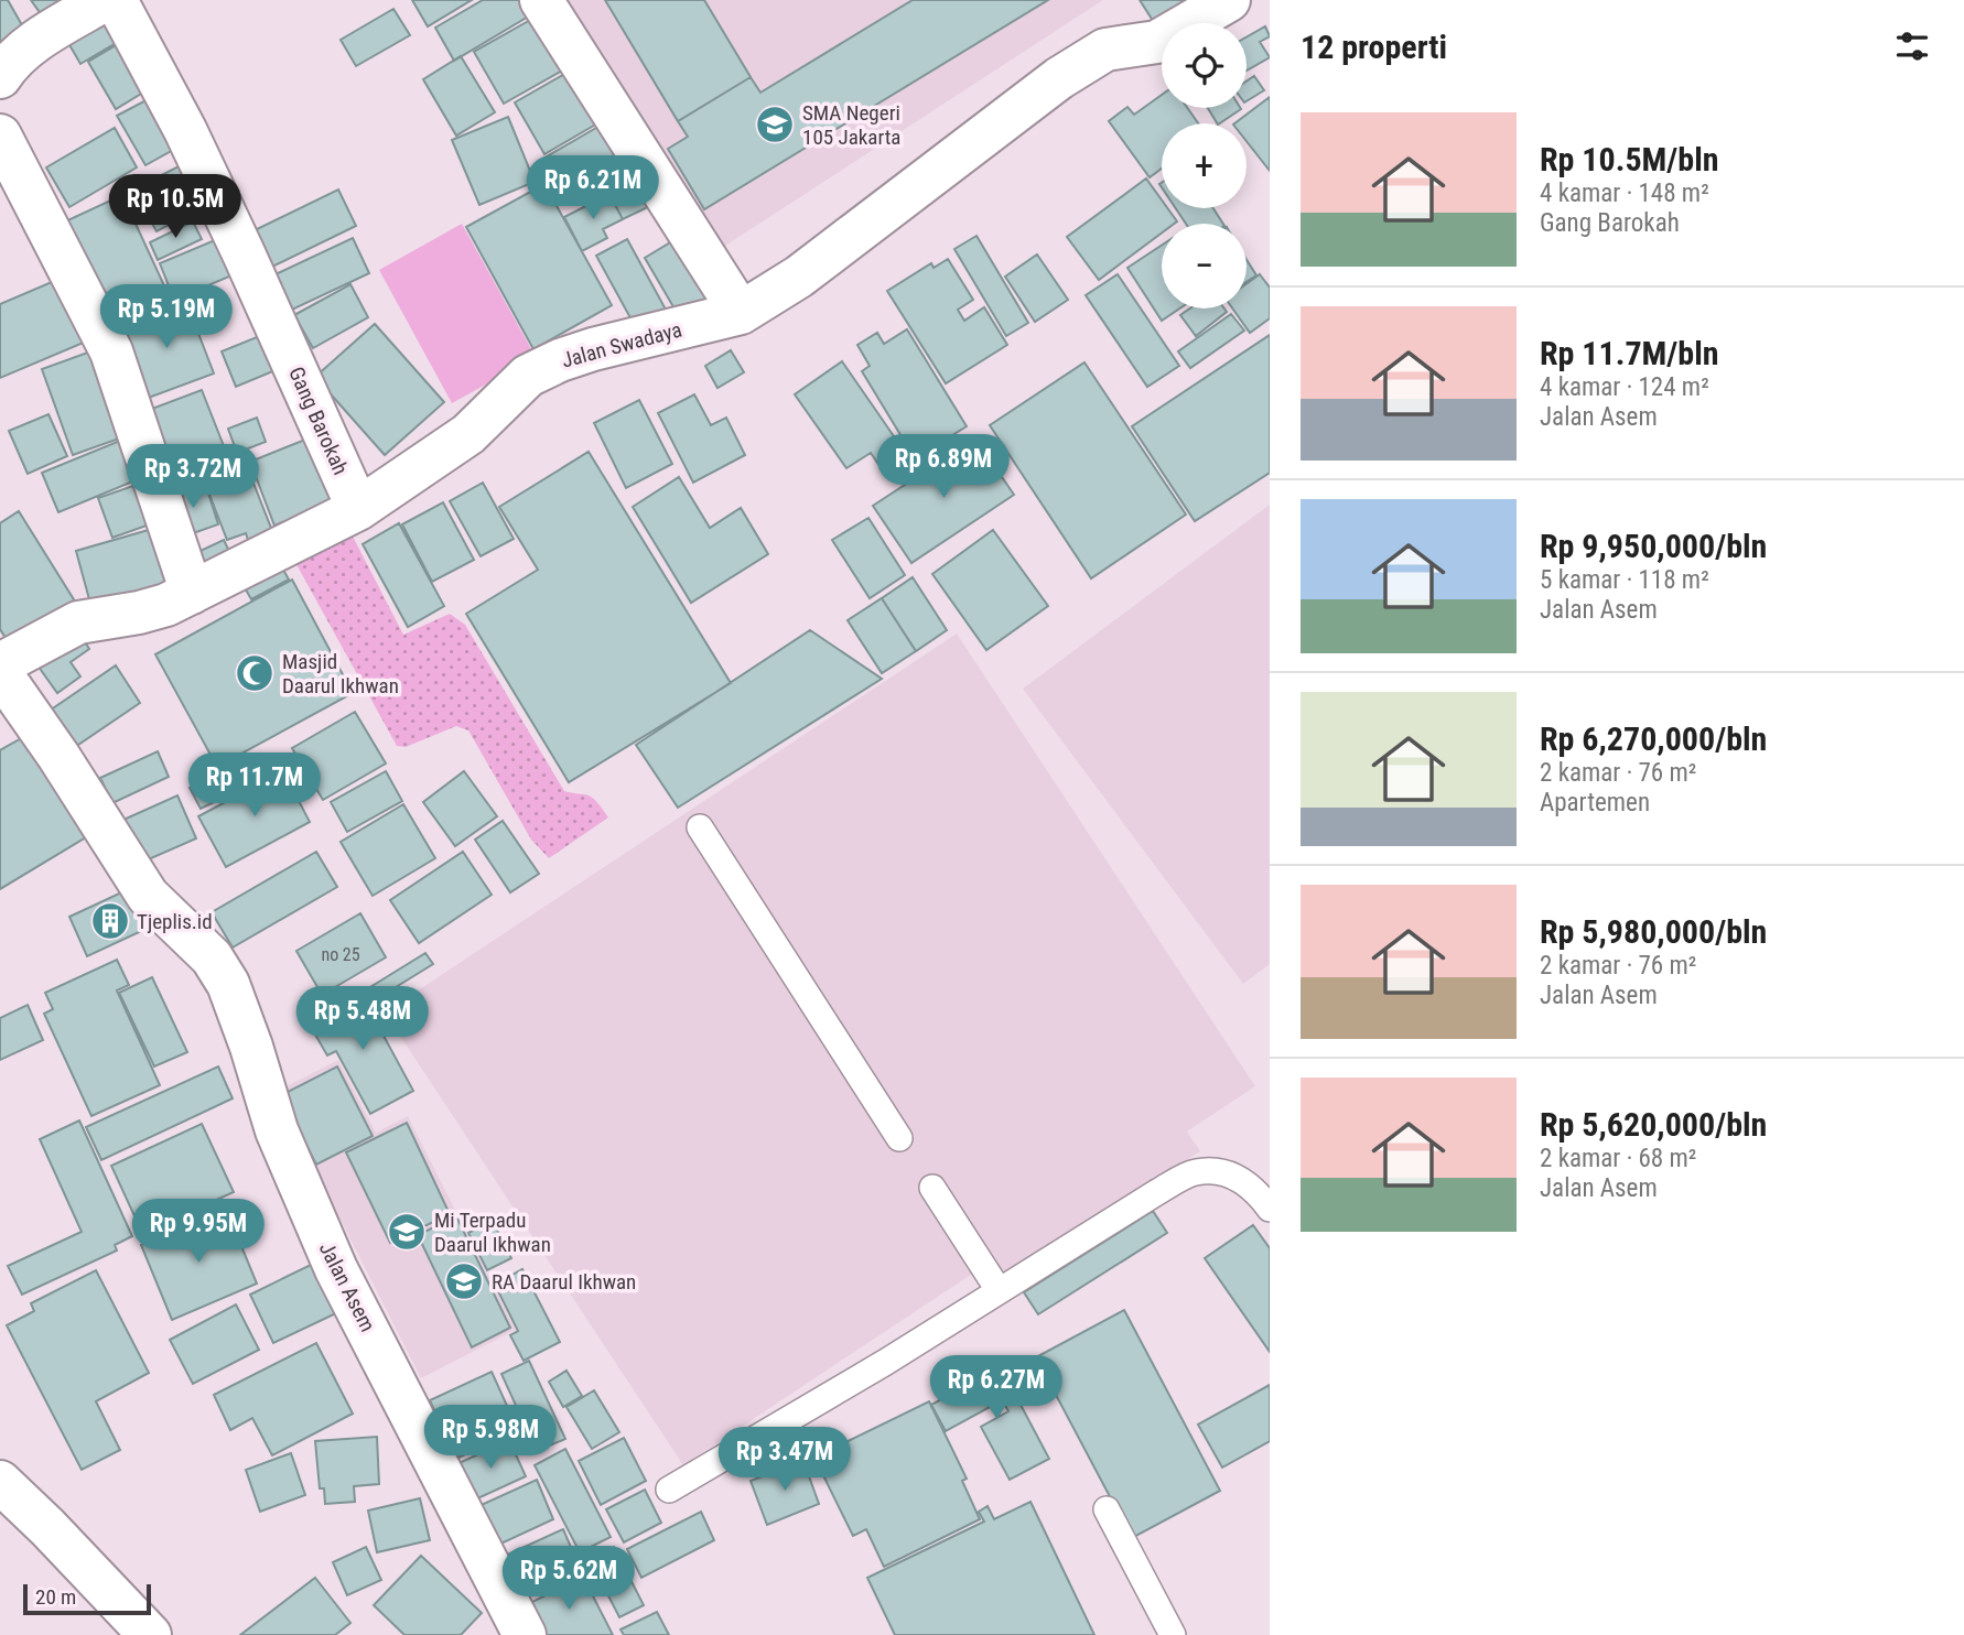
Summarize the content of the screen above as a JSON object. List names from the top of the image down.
{
  "streets": {
    "street": ["Jalan Swadaya", "Gang Barokah", "Jalan Asem"]
  },
  "crossings": [
    ["Jalan Swadaya", "Gang Barokah"]
  ],
  "places": {
    "school or university": ["SMA Negeri 105 Jakarta", "Mi Terpadu Daarul Ikhwan", "RA Daarul Ikhwan"],
    "mosque": ["Masjid Daarul Ikhwan"],
    "building": ["Tjeplis.id"]
  },
  "house_numbers": ["no 25"],
  "scale_bar": "20 m",
  "page": {
    "heading": "12 properti",
    "map_buttons": ["+", "−"],
    "list": [
      {
        "name": "Rp 10.5M/bln",
        "note": "4 kamar · 148 m² · Gang Barokah"
      },
      {
        "name": "Rp 11.7M/bln",
        "note": "4 kamar · 124 m² · Jalan Asem"
      },
      {
        "name": "Rp 9,950,000/bln",
        "note": "5 kamar · 118 m² · Jalan Asem"
      },
      {
        "name": "Rp 6,270,000/bln",
        "note": "2 kamar · 76 m² · Apartemen"
      },
      {
        "name": "Rp 5,980,000/bln",
        "note": "2 kamar · 76 m² · Jalan Asem"
      },
      {
        "name": "Rp 5,620,000/bln",
        "note": "2 kamar · 68 m² · Jalan Asem"
      }
    ],
    "price": [
      "Rp 6.21M",
      "Rp 10.5M",
      "Rp 5.19M",
      "Rp 6.89M",
      "Rp 3.72M",
      "Rp 11.7M",
      "Rp 5.48M",
      "Rp 9.95M",
      "Rp 6.27M",
      "Rp 5.98M",
      "Rp 3.47M",
      "Rp 5.62M"
    ],
    "scale": "20 m"
  }
}
